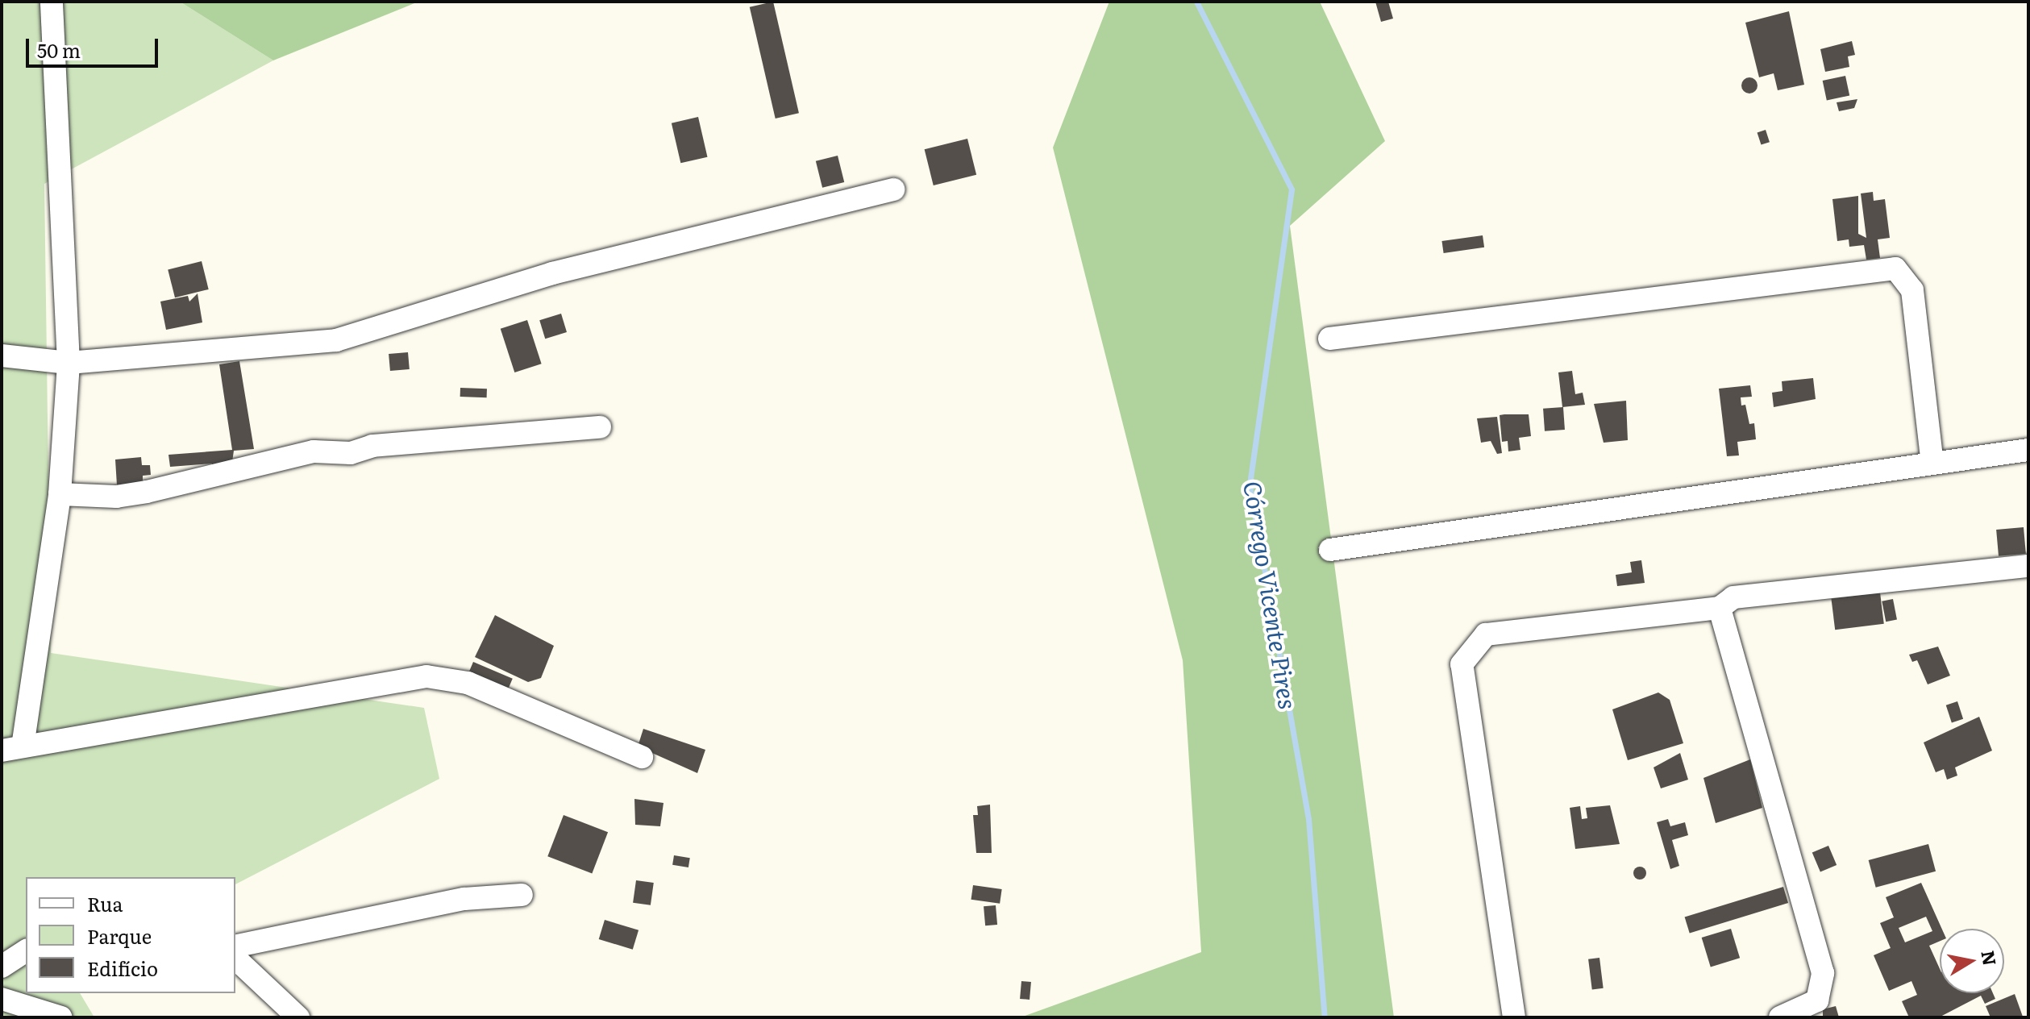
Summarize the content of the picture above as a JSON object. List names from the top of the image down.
{
  "water": ["Córrego Vicente Pires"],
  "legend": ["Rua", "Parque", "Edifício"],
  "scale_bar": "50 m",
  "north": "right"
}
